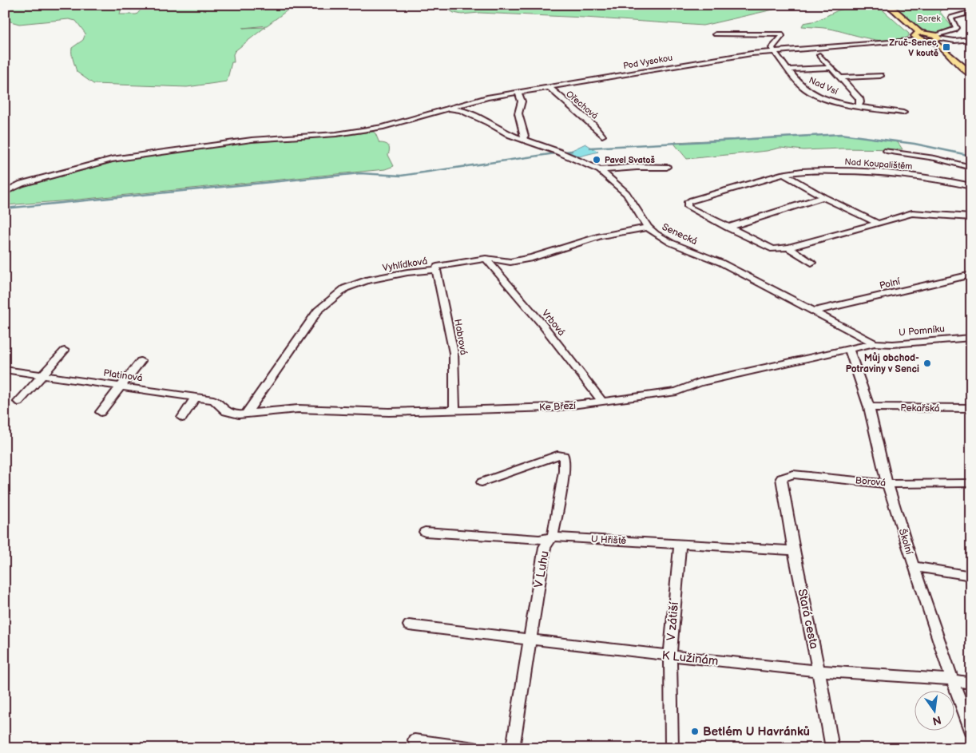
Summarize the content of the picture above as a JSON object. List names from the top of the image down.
{
  "streets": {
    "street": [
      "Pod Vysokou",
      "Nad Vsí",
      "Ořechová",
      "Nad Koupalištěm",
      "Senecká",
      "Vyhlídková",
      "Polní",
      "Vrbová",
      "U Pomníku",
      "Habrová",
      "Platinová",
      "Ke Březí",
      "Pekařská",
      "Borová",
      "U Hřiště",
      "Školní",
      "V Luhu",
      "Stará cesta",
      "V zátiší",
      "K Lužinám"
    ]
  },
  "crossings": [
    ["Pod Vysokou", "Nad Vsí"],
    ["Pod Vysokou", "Ořechová"],
    ["Pod Vysokou", "Senecká"],
    ["Senecká", "Vyhlídková"],
    ["Senecká", "Polní"],
    ["Senecká", "U Pomníku"],
    ["Senecká", "Ke Březí"],
    ["Vyhlídková", "Vrbová"],
    ["Vyhlídková", "Habrová"],
    ["Vyhlídková", "Ke Březí"],
    ["Vrbová", "Ke Březí"],
    ["U Pomníku", "Ke Březí"],
    ["Habrová", "Ke Březí"],
    ["Platinová", "Ke Březí"],
    ["Ke Březí", "Školní"],
    ["Pekařská", "Školní"],
    ["Borová", "Školní"],
    ["Borová", "Stará cesta"],
    ["U Hřiště", "V Luhu"],
    ["U Hřiště", "Stará cesta"],
    ["U Hřiště", "V zátiší"],
    ["Školní", "K Lužinám"],
    ["V Luhu", "K Lužinám"],
    ["Stará cesta", "K Lužinám"],
    ["V zátiší", "K Lužinám"]
  ],
  "parks": ["Borek"],
  "places": {
    "transit": ["Zruč-Senec, V koutě"],
    "other": ["Pavel Svatoš", "Můj obchod- Potraviny v Senci", "Betlém U Havránků"]
  },
  "north": "bottom"
}
